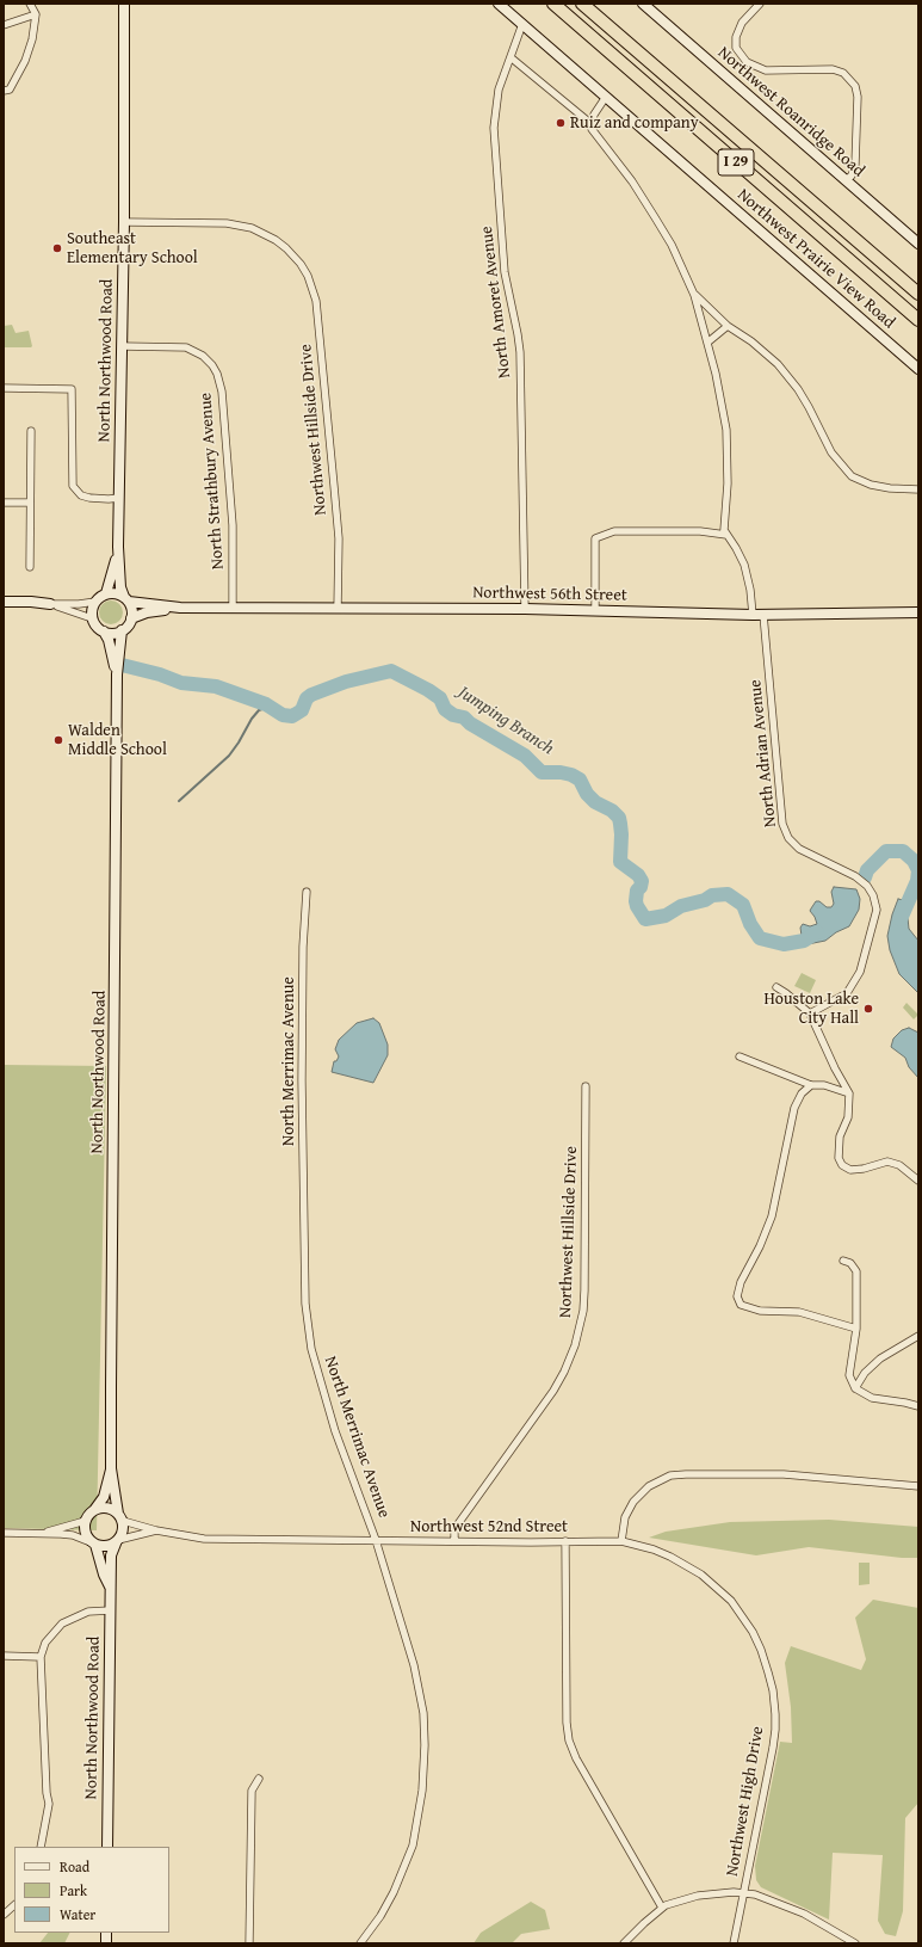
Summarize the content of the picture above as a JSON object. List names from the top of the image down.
{
  "streets": {
    "highway": ["I 29"],
    "street": [
      "Northwest Roanridge Road",
      "Northwest Prairie View Road",
      "North Amoret Avenue",
      "North Northwood Road",
      "Northwest Hillside Drive",
      "North Strathbury Avenue",
      "Northwest 56th Street",
      "North Adrian Avenue",
      "North Merrimac Avenue",
      "Northwest 52nd Street",
      "Northwest High Drive"
    ]
  },
  "crossings": [
    ["Northwest Prairie View Road", "North Amoret Avenue"],
    ["North Amoret Avenue", "Northwest 56th Street"],
    ["North Northwood Road", "Northwest Hillside Drive"],
    ["North Northwood Road", "North Strathbury Avenue"],
    ["North Northwood Road", "Northwest 56th Street"],
    ["North Northwood Road", "Northwest 52nd Street"],
    ["Northwest Hillside Drive", "Northwest 56th Street"],
    ["Northwest Hillside Drive", "Northwest 52nd Street"],
    ["North Strathbury Avenue", "Northwest 56th Street"],
    ["Northwest 56th Street", "North Adrian Avenue"],
    ["North Merrimac Avenue", "Northwest 52nd Street"],
    ["Northwest 52nd Street", "Northwest High Drive"]
  ],
  "water": ["Jumping Branch"],
  "places": [
    "Ruiz and company",
    "Southeast Elementary School",
    "Walden Middle School",
    "Houston Lake City Hall"
  ],
  "legend": ["Road", "Park", "Water"]
}
